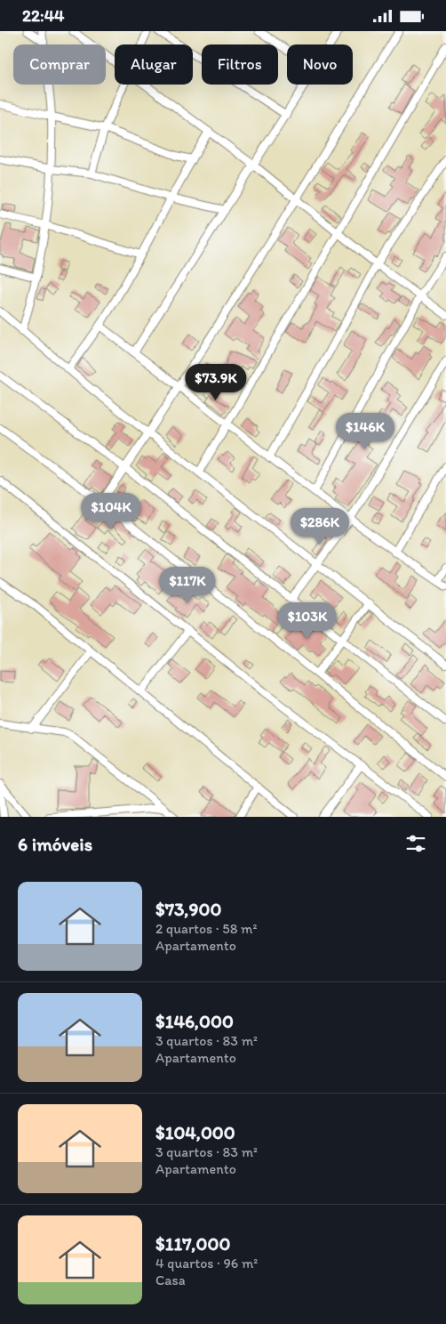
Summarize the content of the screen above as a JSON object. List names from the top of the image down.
{
  "page": {
    "status": "22:44",
    "chip": [
      "Comprar",
      "Alugar",
      "Filtros",
      "Novo"
    ],
    "price": [
      "$73.9K",
      "$146K",
      "$104K",
      "$286K",
      "$117K",
      "$103K"
    ],
    "heading": "6 imóveis",
    "list": [
      {
        "name": "$73,900",
        "note": "2 quartos · 58 m² · Apartamento"
      },
      {
        "name": "$146,000",
        "note": "3 quartos · 83 m² · Apartamento"
      },
      {
        "name": "$104,000",
        "note": "3 quartos · 83 m² · Apartamento"
      },
      {
        "name": "$117,000",
        "note": "4 quartos · 96 m² · Casa"
      }
    ]
  }
}
